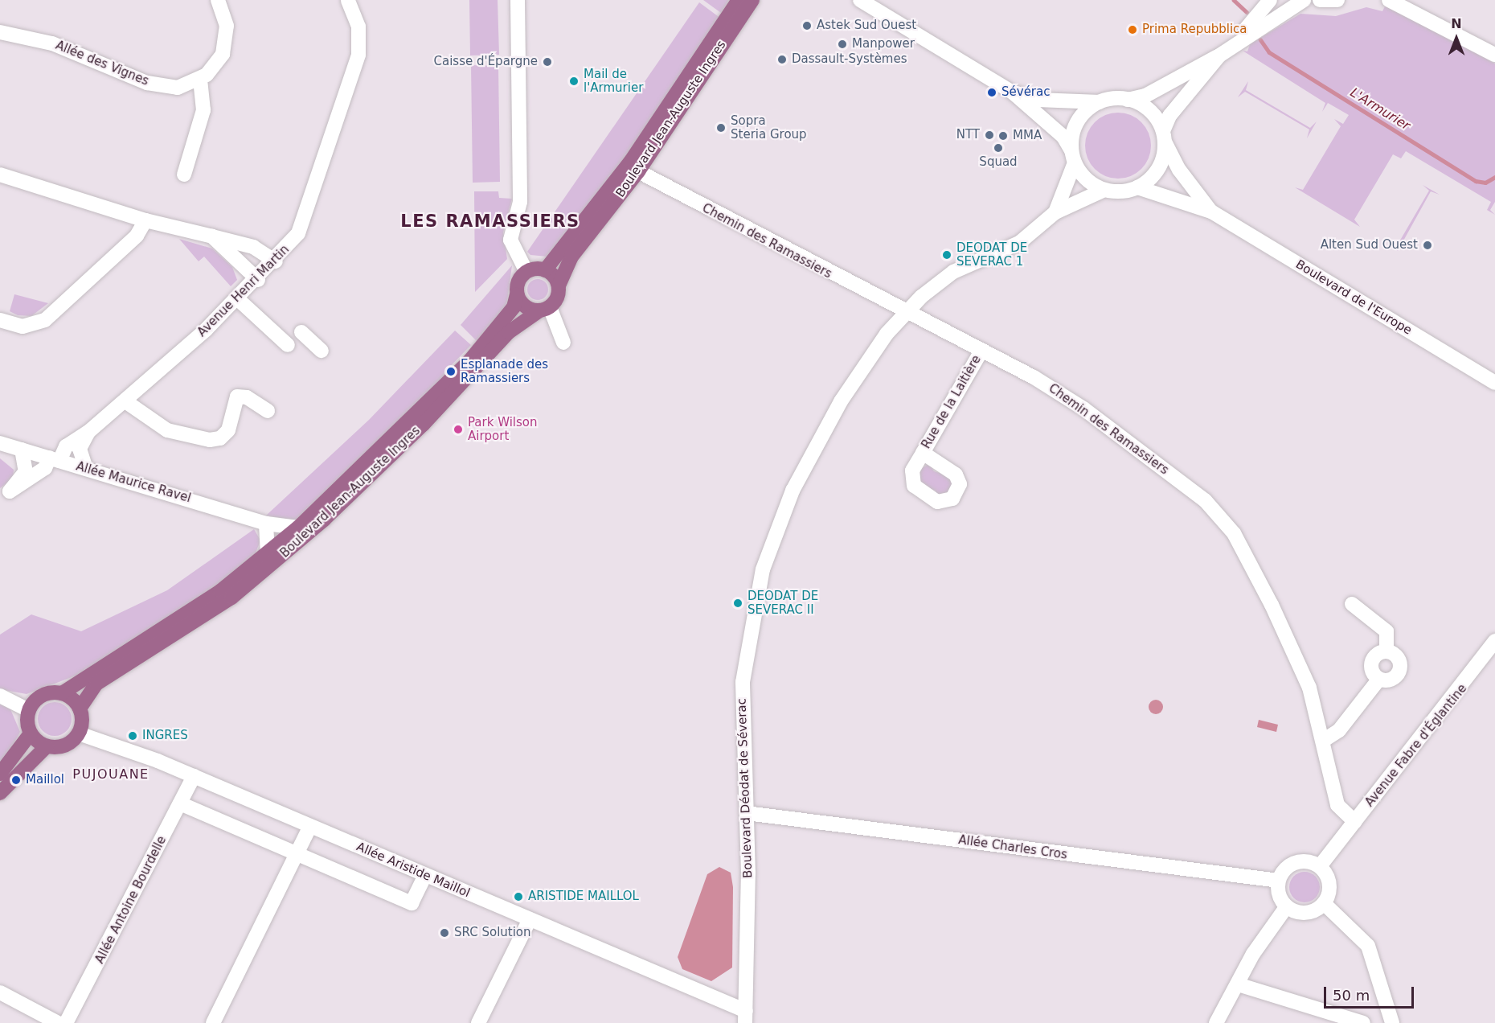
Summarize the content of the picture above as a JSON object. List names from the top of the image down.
{
  "streets": {
    "main road": ["Boulevard Jean-Auguste Ingres"],
    "street": [
      "Allée des Vignes",
      "Chemin des Ramassiers",
      "Avenue Henri Martin",
      "Boulevard de l'Europe",
      "Rue de la Laitière",
      "Allée Maurice Ravel",
      "Avenue Fabre d'Églantine",
      "Boulevard Déodat de Séverac",
      "Allée Charles Cros",
      "Allée Aristide Maillol",
      "Allée Antoine Bourdelle"
    ]
  },
  "crossings": [
    ["Boulevard Jean-Auguste Ingres", "Chemin des Ramassiers"],
    ["Boulevard Jean-Auguste Ingres", "Allée Maurice Ravel"],
    ["Boulevard Jean-Auguste Ingres", "Allée Aristide Maillol"],
    ["Chemin des Ramassiers", "Rue de la Laitière"],
    ["Chemin des Ramassiers", "Avenue Fabre d'Églantine"],
    ["Chemin des Ramassiers", "Boulevard Déodat de Séverac"],
    ["Avenue Henri Martin", "Allée Maurice Ravel"],
    ["Boulevard de l'Europe", "Boulevard Déodat de Séverac"],
    ["Boulevard Déodat de Séverac", "Allée Charles Cros"],
    ["Boulevard Déodat de Séverac", "Allée Aristide Maillol"],
    ["Allée Aristide Maillol", "Allée Antoine Bourdelle"]
  ],
  "districts": ["LES RAMASSIERS", "PUJOUANE"],
  "water": ["L'Armurier"],
  "places": [
    "Astek Sud Ouest",
    "Prima Repubblica",
    "Manpower",
    "Dassault-Systèmes",
    "Caisse d'Épargne",
    "Mail de l'Armurier",
    "Sévérac",
    "Sopra Steria Group",
    "NTT",
    "MMA",
    "Squad",
    "Alten Sud Ouest",
    "DEODAT DE SEVERAC 1",
    "Esplanade des Ramassiers",
    "Park Wilson Airport",
    "DEODAT DE SEVERAC II",
    "INGRES",
    "Maillol",
    "ARISTIDE MAILLOL",
    "SRC Solution"
  ],
  "scale_bar": "50 m",
  "north": "top"
}
